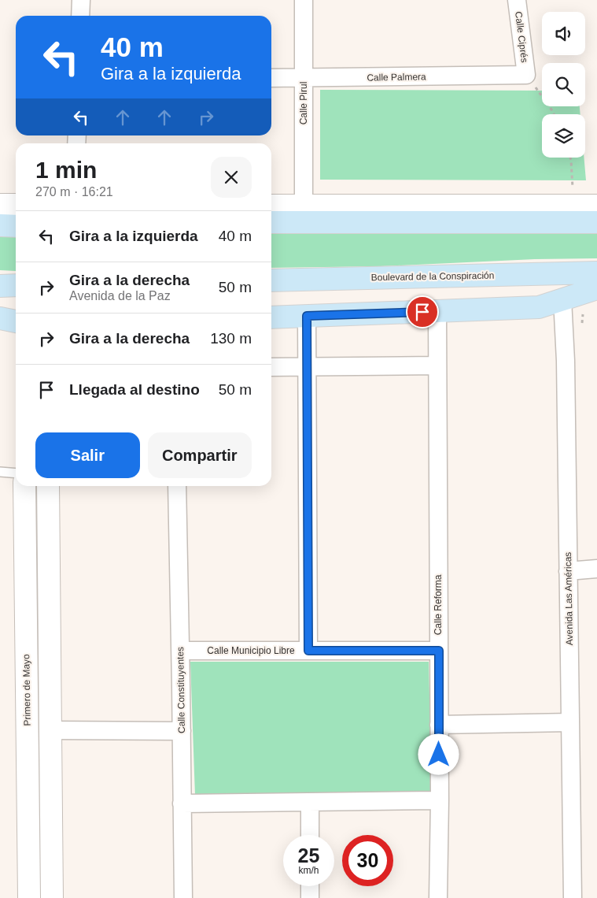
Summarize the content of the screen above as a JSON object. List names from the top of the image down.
{
  "streets": {
    "main road": ["Boulevard de la Conspiración"],
    "street": [
      "Calle Ciprés",
      "Calle Palmera",
      "Calle Pirul",
      "Avenida Las Américas",
      "Calle Reforma",
      "Calle Municipio Libre",
      "Primero de Mayo",
      "Calle Constituyentes"
    ]
  },
  "crossings": [
    ["Calle Ciprés", "Calle Palmera"],
    ["Calle Palmera", "Calle Pirul"],
    ["Calle Reforma", "Calle Municipio Libre"],
    ["Calle Municipio Libre", "Calle Constituyentes"]
  ],
  "page": {
    "turn": ["40 m", "Gira a la izquierda"],
    "heading": ["1 min", "270 m · 16:21"],
    "list": [
      {
        "name": "Gira a la izquierda",
        "value": "40 m"
      },
      {
        "name": "Gira a la derecha",
        "note": "Avenida de la Paz",
        "value": "50 m"
      },
      {
        "name": "Gira a la derecha",
        "value": "130 m"
      },
      {
        "name": "Llegada al destino",
        "value": "50 m"
      }
    ],
    "buttons": ["Salir", "Compartir"],
    "speed": "25 km/h",
    "limit": "30"
  }
}
